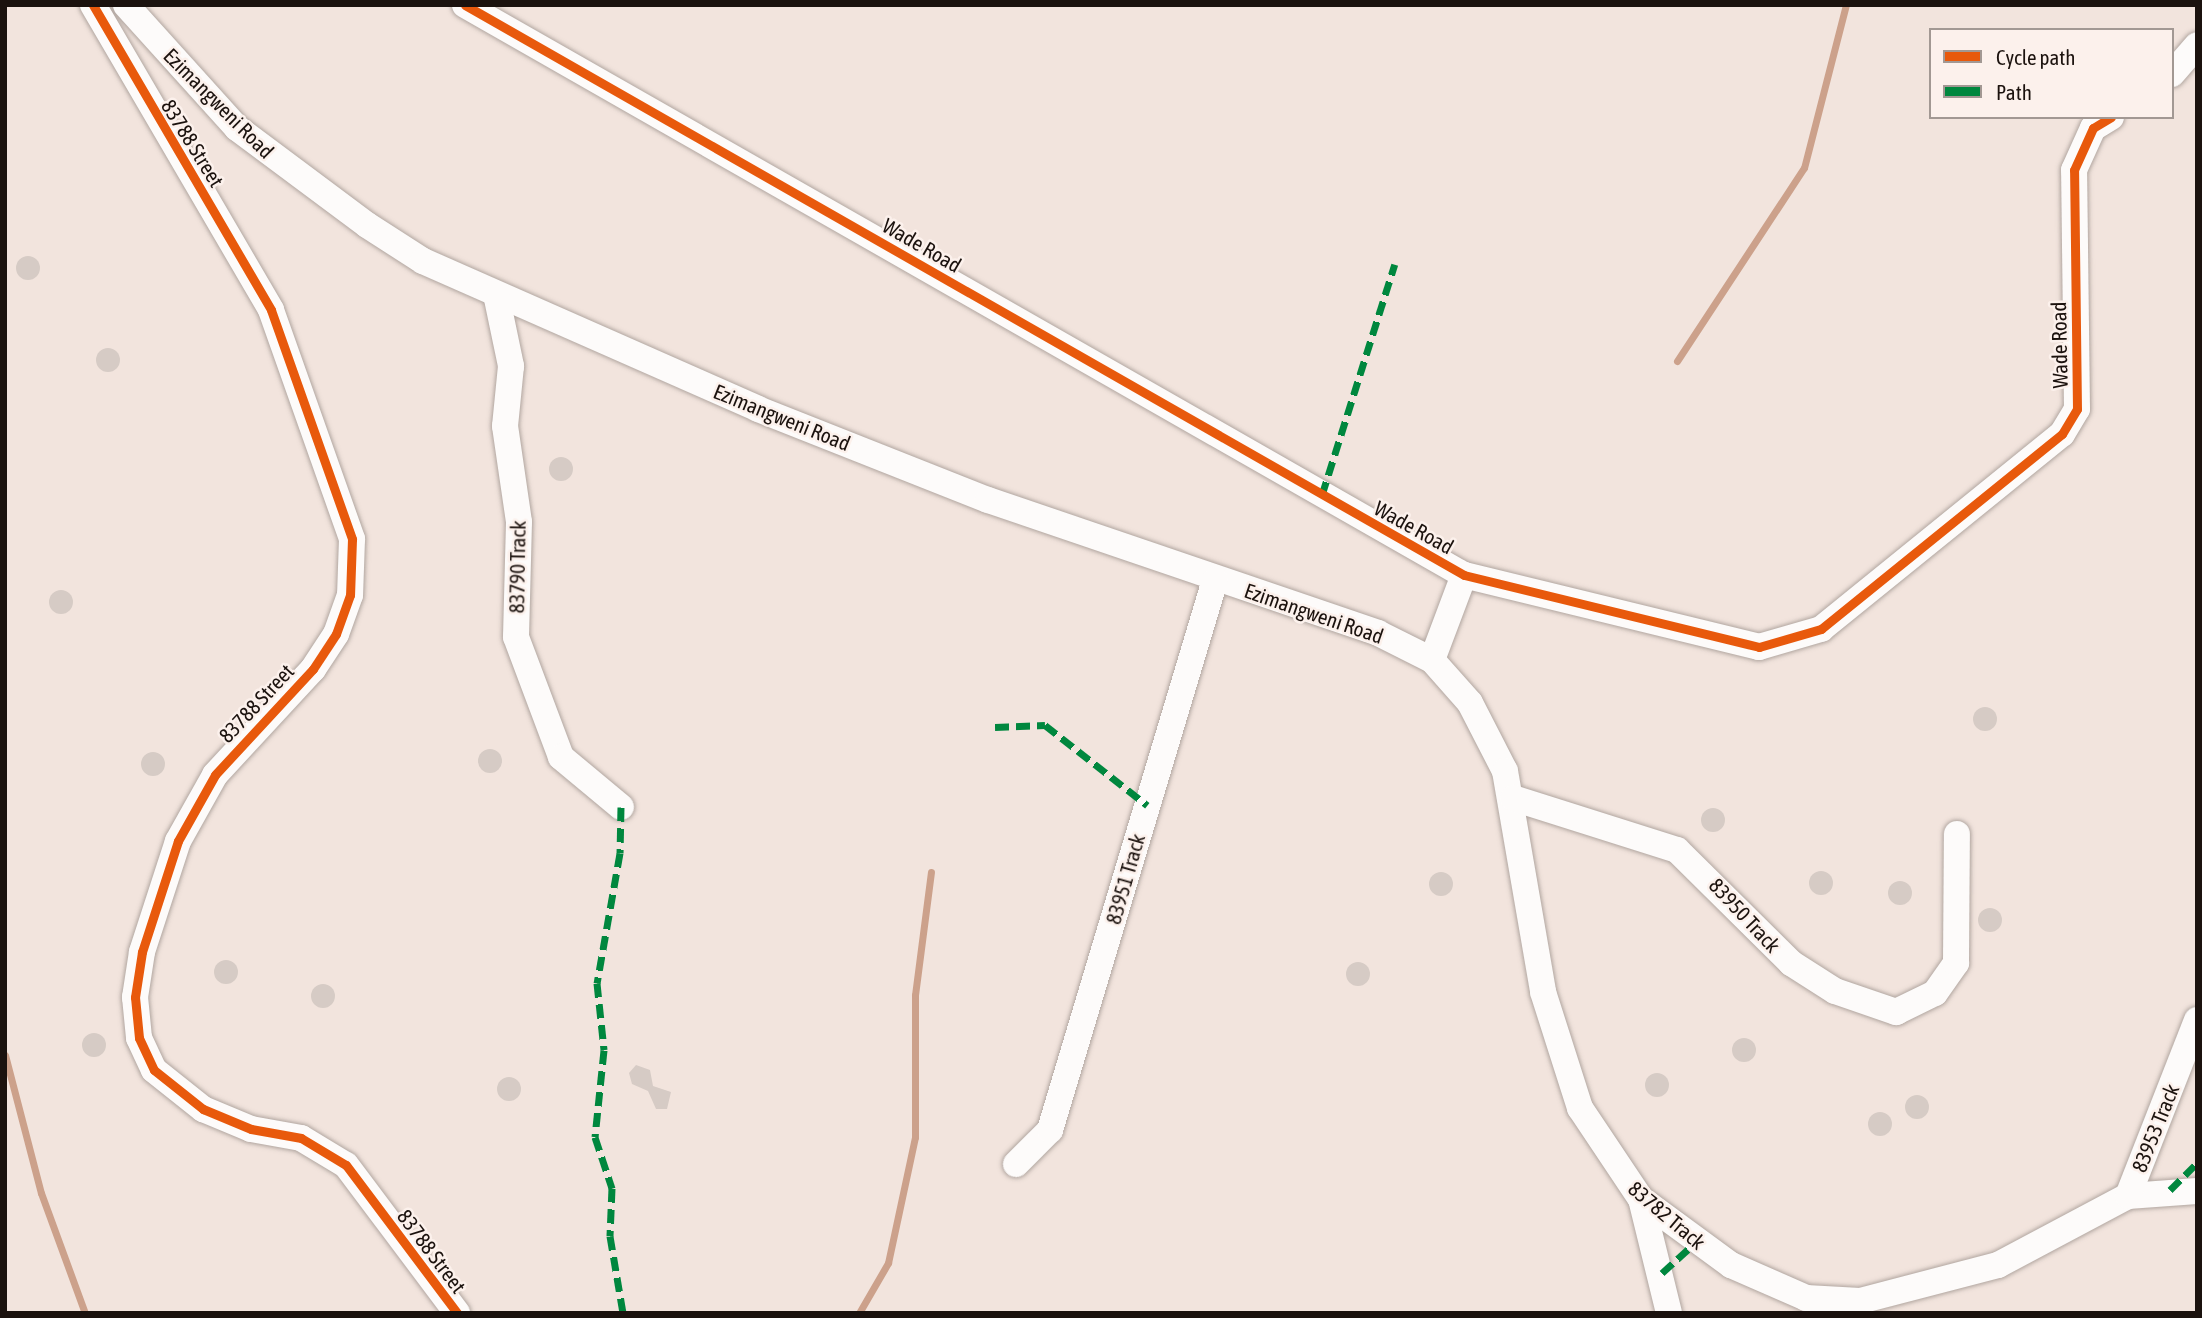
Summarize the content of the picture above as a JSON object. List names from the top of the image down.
{
  "streets": {
    "street": [
      "Ezimangweni Road",
      "83788 Street",
      "Wade Road",
      "83790 Track",
      "83951 Track",
      "83950 Track",
      "83953 Track",
      "83782 Track"
    ]
  },
  "crossings": [
    ["Ezimangweni Road", "83790 Track"],
    ["Ezimangweni Road", "83951 Track"],
    ["Ezimangweni Road", "83782 Track"],
    ["83950 Track", "83782 Track"],
    ["83953 Track", "83782 Track"]
  ],
  "legend": ["Cycle path", "Path"]
}
